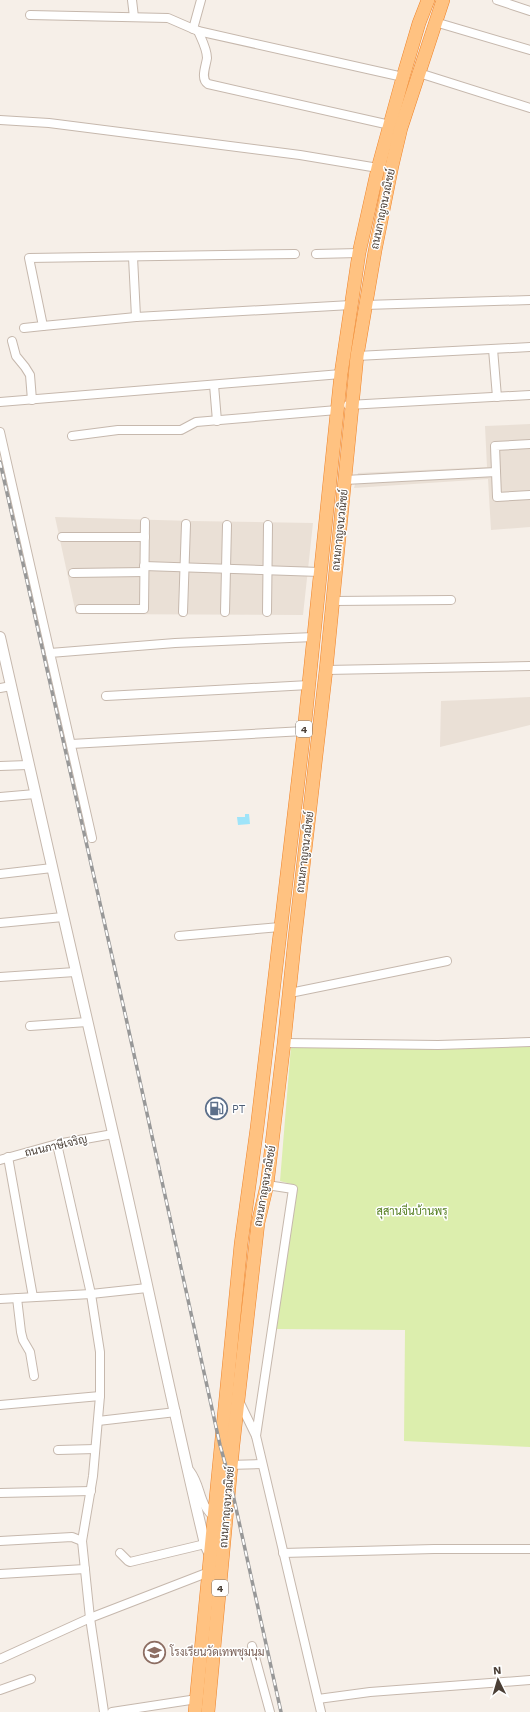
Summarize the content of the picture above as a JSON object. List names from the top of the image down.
{
  "streets": {
    "highway": ["ถนนกาญจนวณิชย์", "4"],
    "street": ["ถนนภาษีเจริญ"]
  },
  "parks": ["สุสานจีนบ้านพรุ"],
  "places": {
    "fuel station": ["PT"],
    "school or university": ["โรงเรียนวัดเทพชุมนุม"]
  },
  "north": "top"
}
